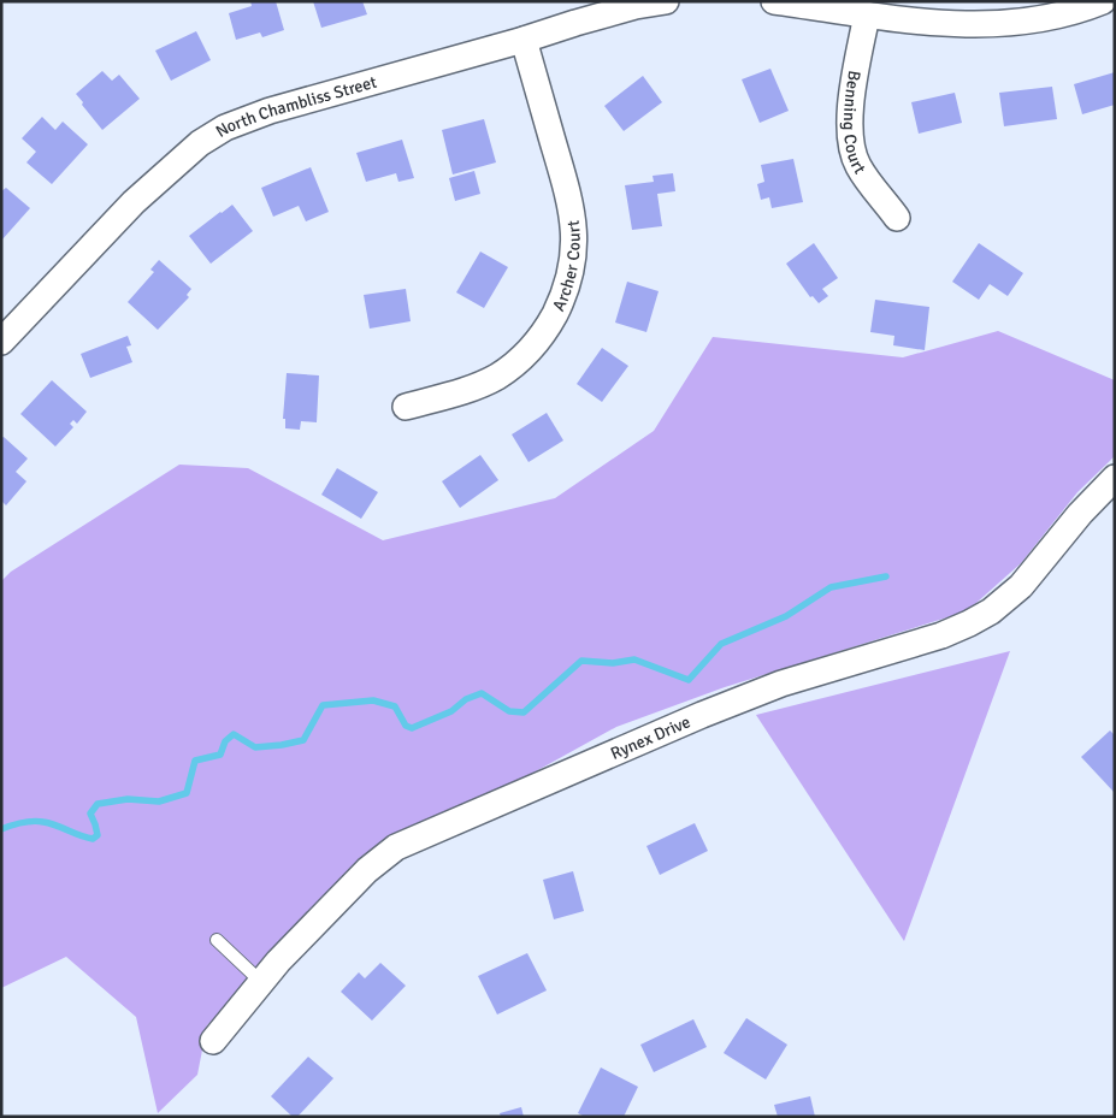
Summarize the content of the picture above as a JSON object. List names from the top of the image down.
{
  "streets": {
    "street": [
      "North Chambliss Street",
      "Benning Court",
      "Archer Court",
      "Rynex Drive"
    ]
  },
  "crossings": [
    ["North Chambliss Street", "Archer Court"]
  ]
}
